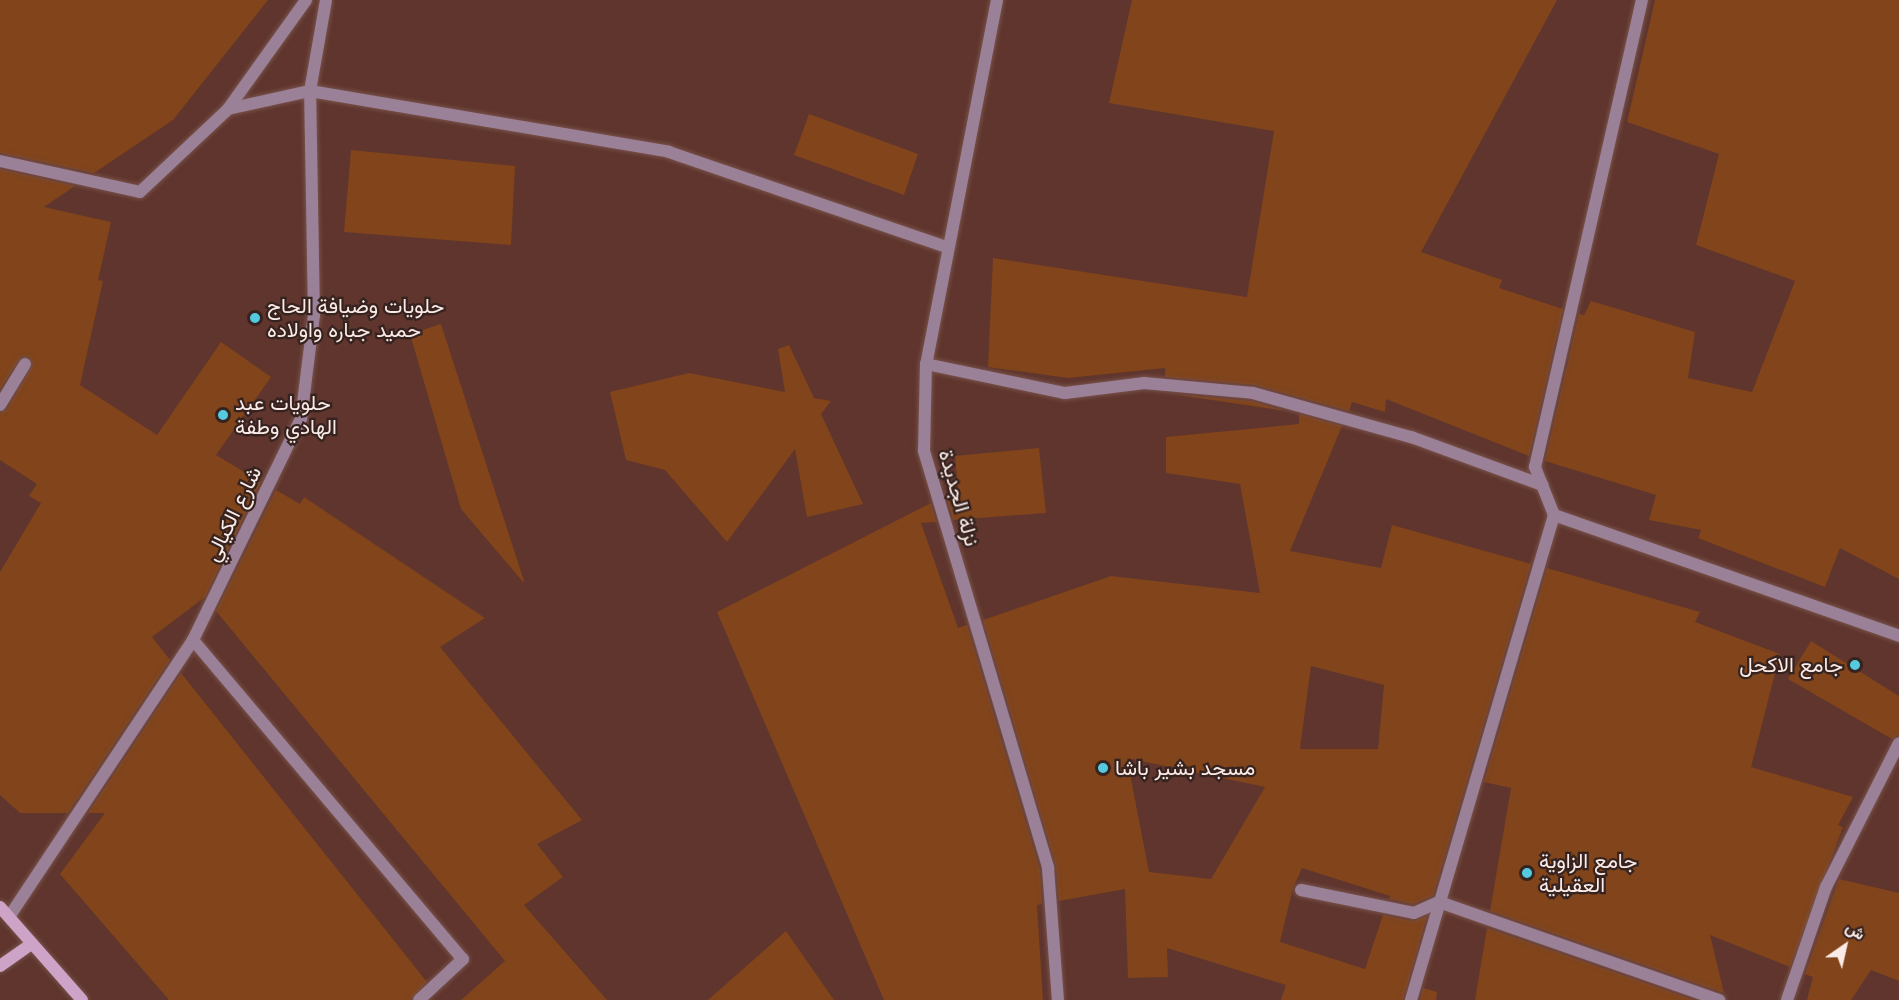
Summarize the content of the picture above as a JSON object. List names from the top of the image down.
{
  "streets": {
    "street": ["نزلة الجديدة", "شارع الكيالي"]
  },
  "places": [
    "حلويات وضيافة الحاج حميد جباره واولاده",
    "حلويات عبد الهادي وطفة",
    "جامع الاكحل",
    "مسجد بشير باشا",
    "جامع الزاوية العقيلية"
  ],
  "north": "top right"
}
